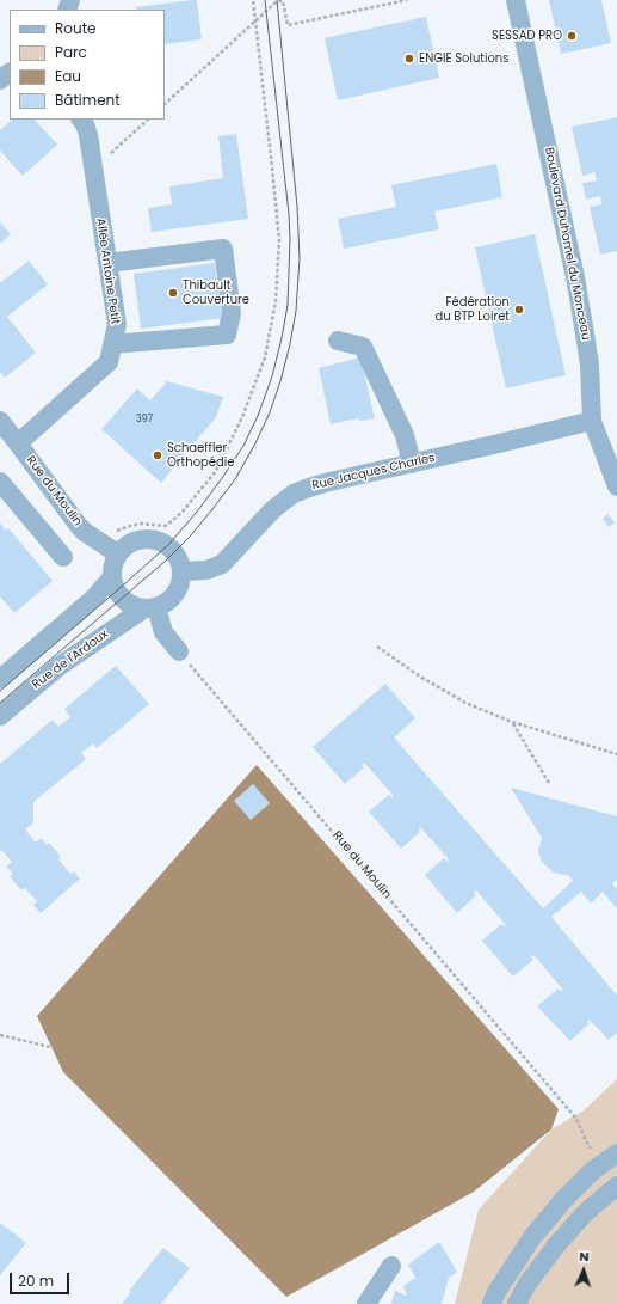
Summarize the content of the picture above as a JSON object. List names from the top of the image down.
{
  "streets": {
    "street": [
      "Boulevard Duhamel du Monceau",
      "Allée Antoine Petit",
      "Rue Jacques Charles",
      "Rue du Moulin",
      "Rue de l'Ardoux"
    ]
  },
  "crossings": [
    ["Boulevard Duhamel du Monceau", "Rue Jacques Charles"],
    ["Allée Antoine Petit", "Rue du Moulin"],
    ["Rue Jacques Charles", "Rue du Moulin"],
    ["Rue Jacques Charles", "Rue de l'Ardoux"],
    ["Rue du Moulin", "Rue de l'Ardoux"]
  ],
  "places": [
    "SESSAD PRO",
    "ENGIE Solutions",
    "Thibault Couverture",
    "Fédération du BTP Loiret",
    "Schaeffler Orthopédie"
  ],
  "house_numbers": ["397"],
  "legend": [
    "Route",
    "Parc",
    "Eau",
    "Bâtiment"
  ],
  "scale_bar": "20 m",
  "north": "top"
}
